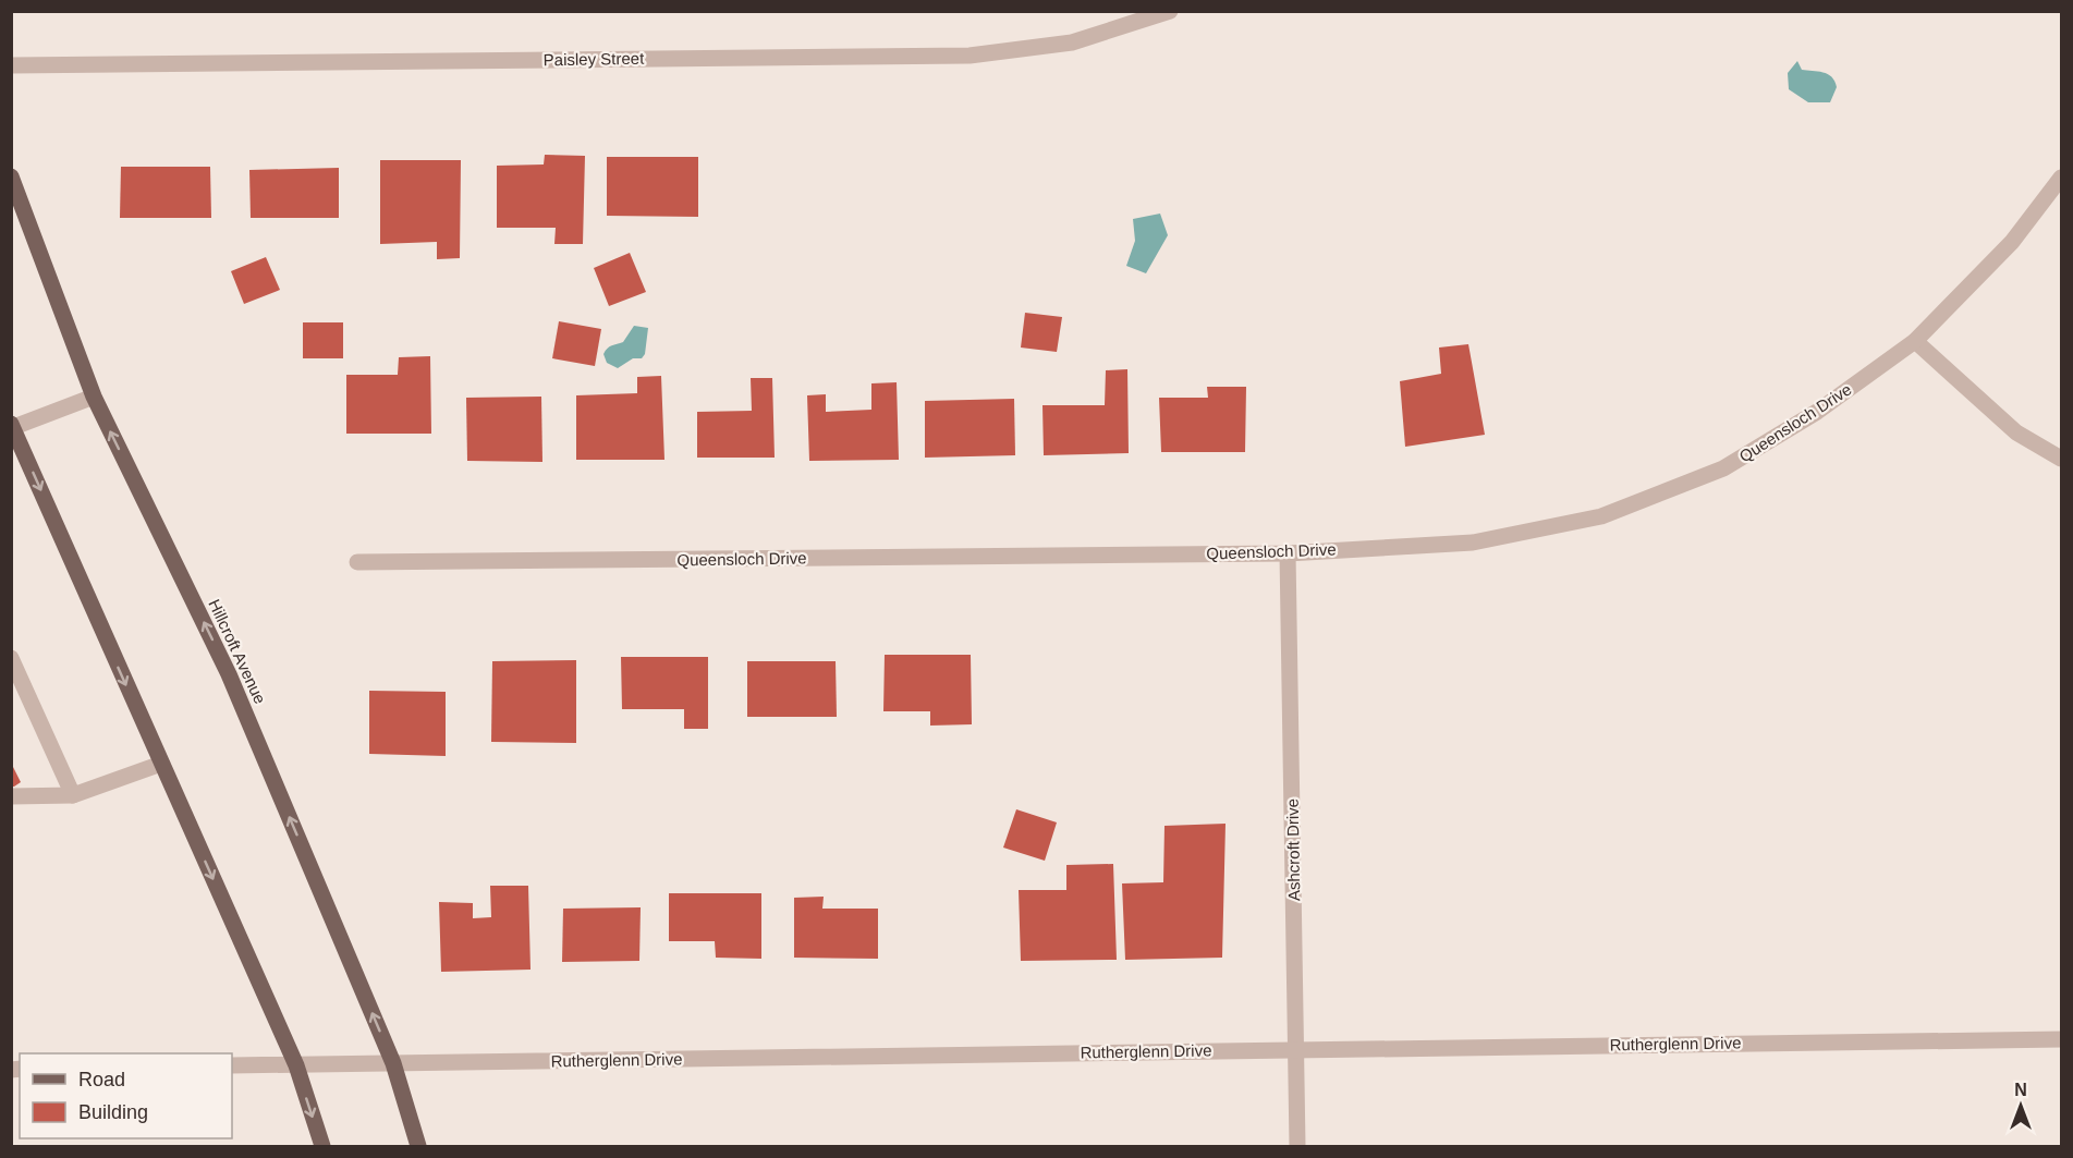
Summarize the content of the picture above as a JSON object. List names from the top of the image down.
{
  "streets": {
    "main road": ["Hillcroft Avenue"],
    "street": [
      "Paisley Street",
      "Queensloch Drive",
      "Ashcroft Drive",
      "Rutherglenn Drive"
    ]
  },
  "crossings": [
    ["Queensloch Drive", "Ashcroft Drive"],
    ["Hillcroft Avenue", "Rutherglenn Drive"],
    ["Ashcroft Drive", "Rutherglenn Drive"]
  ],
  "legend": ["Road", "Building"],
  "north": "top"
}
